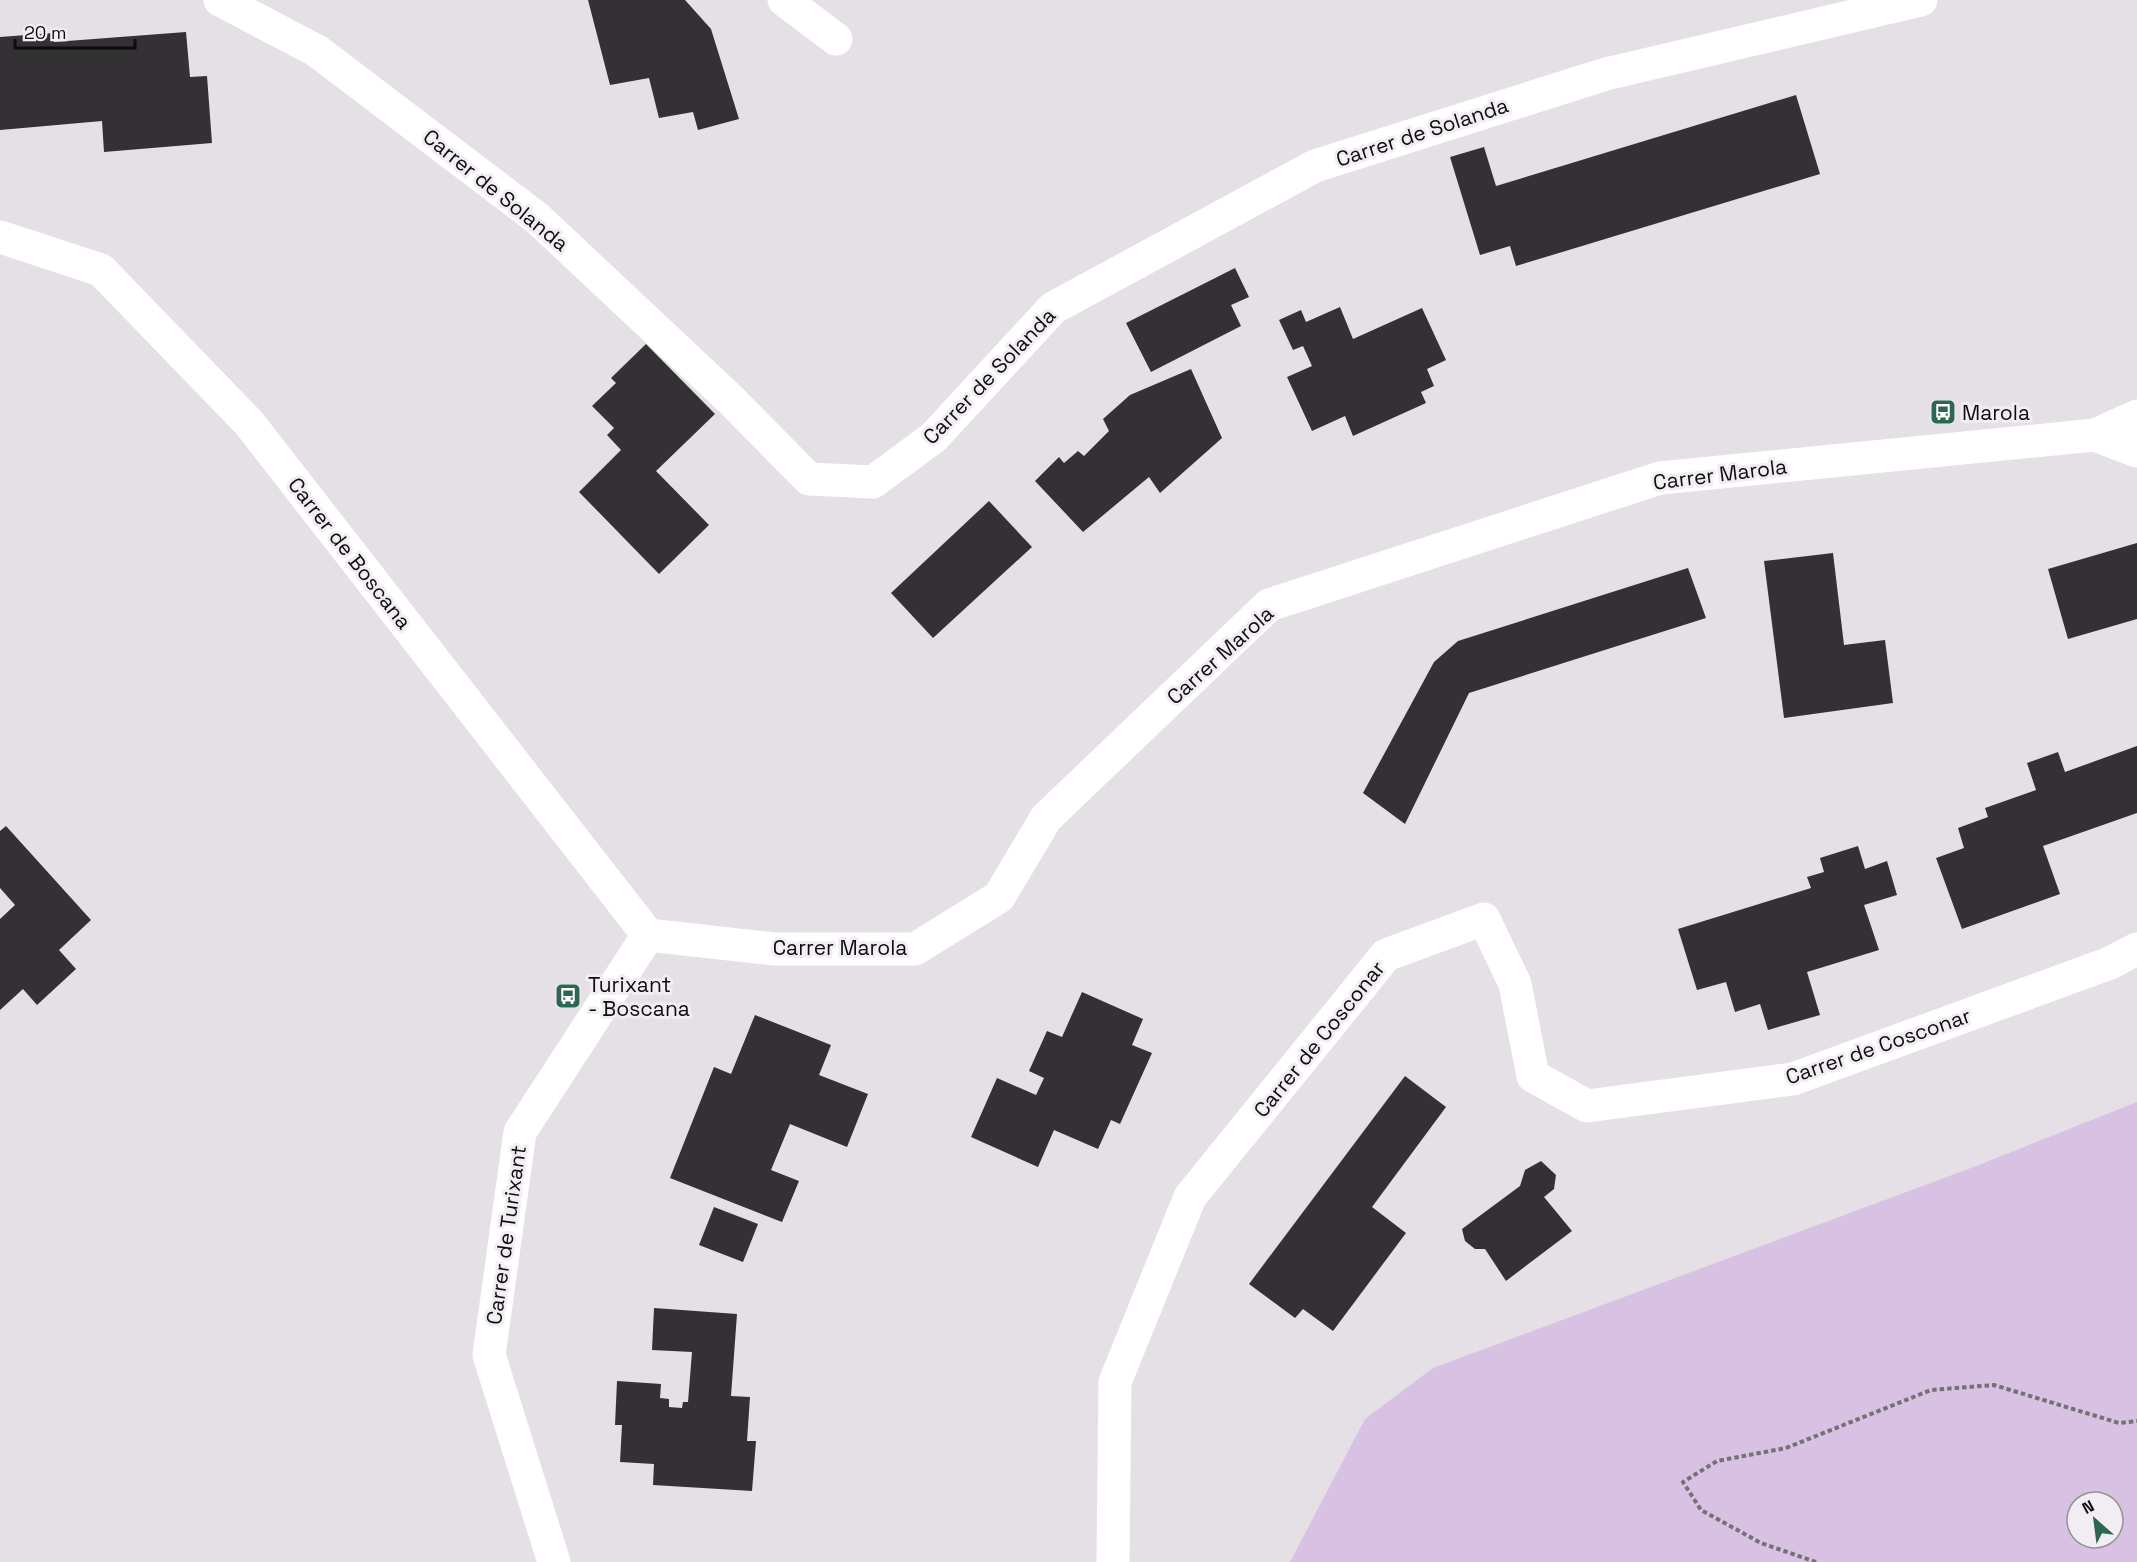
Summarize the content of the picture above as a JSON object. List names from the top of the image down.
{
  "streets": {
    "street": [
      "Carrer de Solanda",
      "Carrer Marola",
      "Carrer de Boscana",
      "Carrer de Cosconar",
      "Carrer de Turixant"
    ]
  },
  "crossings": [
    ["Carrer Marola", "Carrer de Boscana"],
    ["Carrer Marola", "Carrer de Turixant"],
    ["Carrer de Boscana", "Carrer de Turixant"]
  ],
  "places": {
    "bus stop": ["Marola", "Turixant - Boscana"]
  },
  "scale_bar": "20 m",
  "north": "top left"
}
